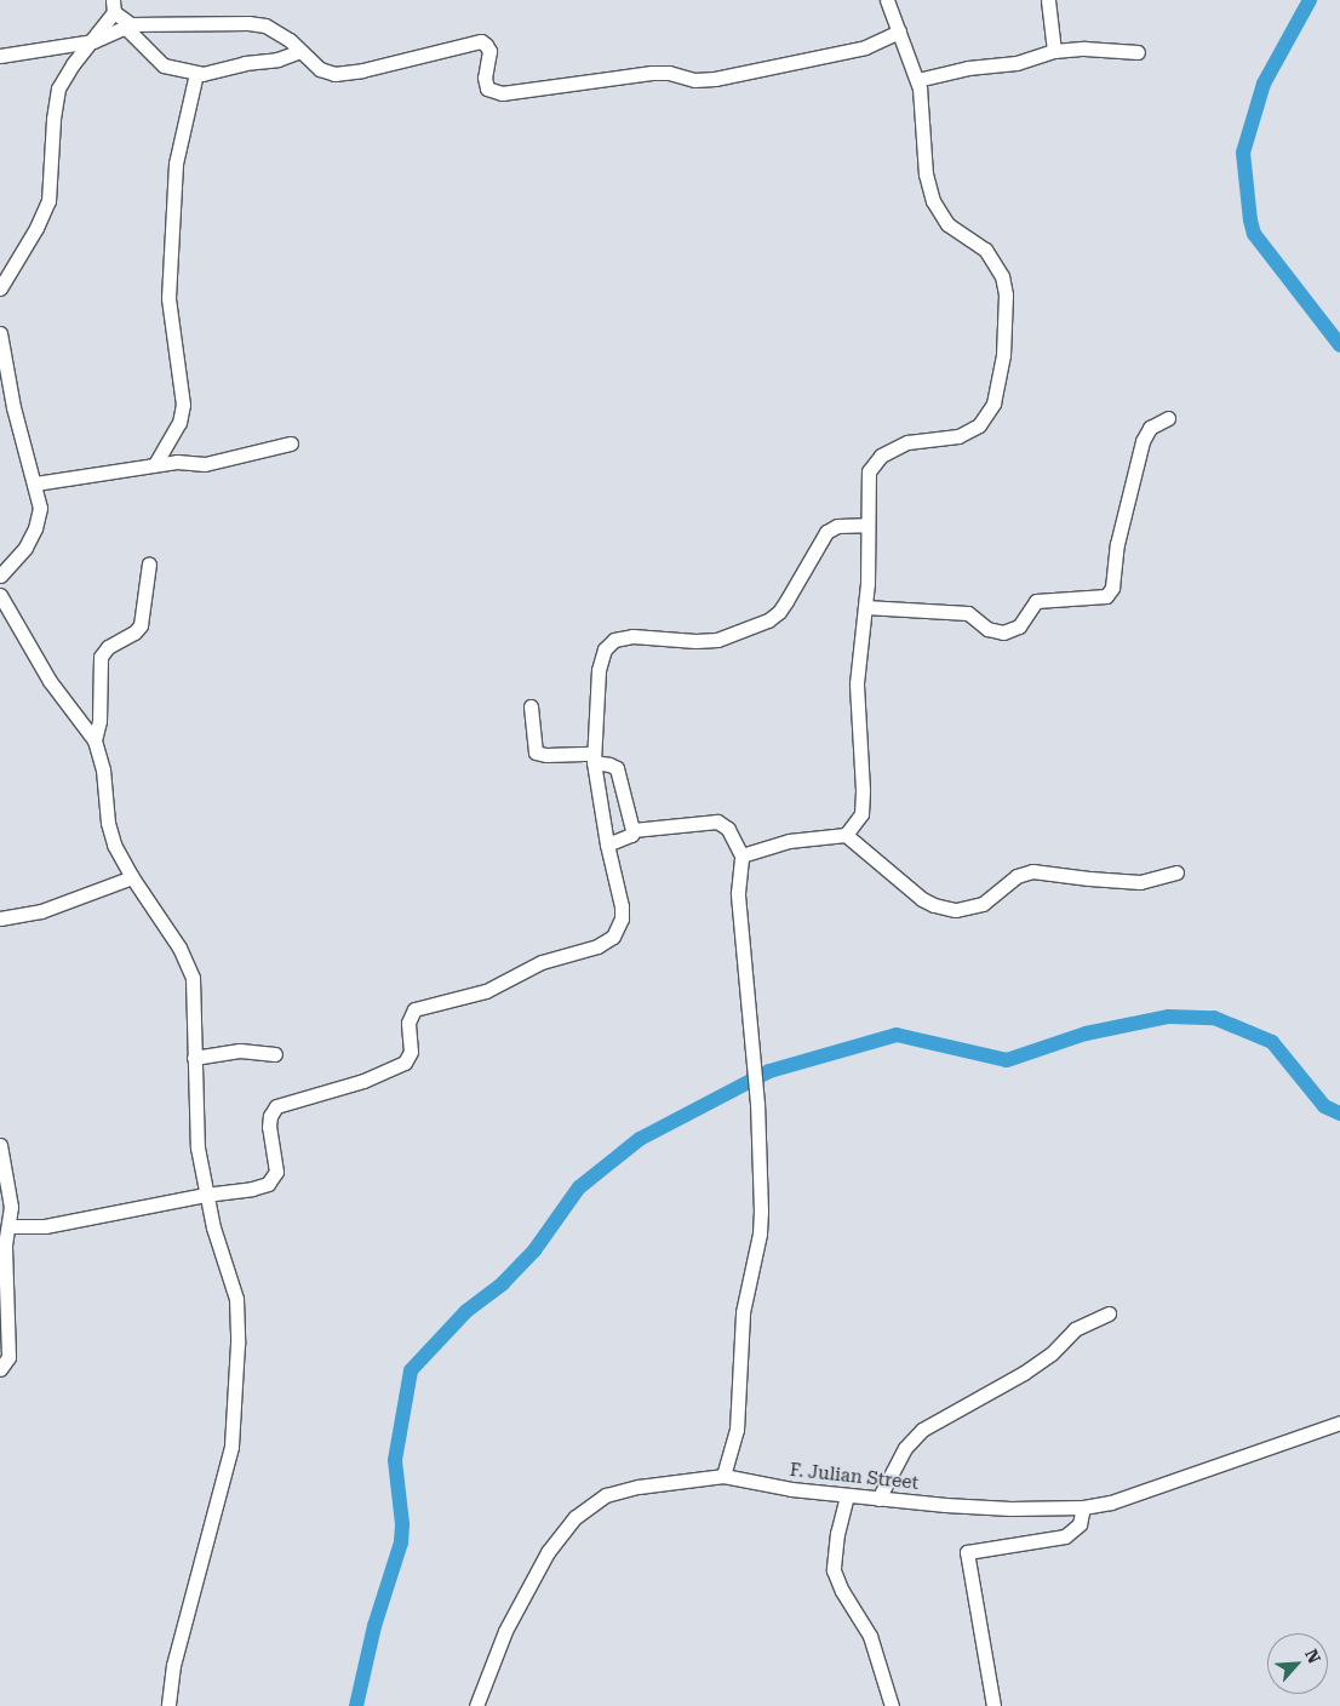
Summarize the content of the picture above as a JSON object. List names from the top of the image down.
{
  "streets": {
    "street": ["F. Julian Street"]
  },
  "north": "top right"
}
